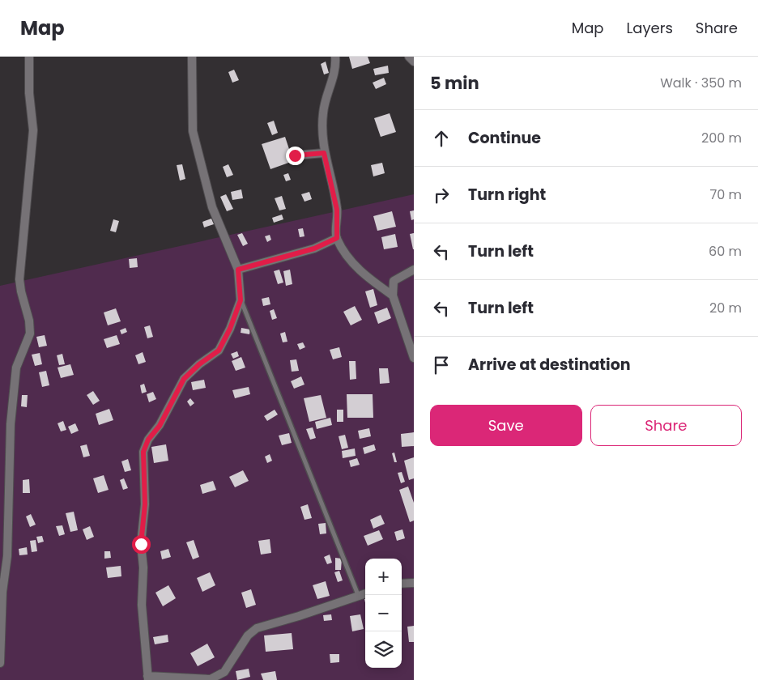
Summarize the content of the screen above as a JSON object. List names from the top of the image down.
{
  "page": {
    "header": "Map",
    "nav": ["Map", "Layers", "Share"],
    "heading": ["5 min", "Walk · 350 m"],
    "list": [
      ["Continue", "200 m"],
      ["Turn right", "70 m"],
      ["Turn left", "60 m"],
      ["Turn left", "20 m"],
      "Arrive at destination"
    ],
    "buttons": ["Save", "Share"],
    "map_buttons": ["+", "−"]
  }
}
